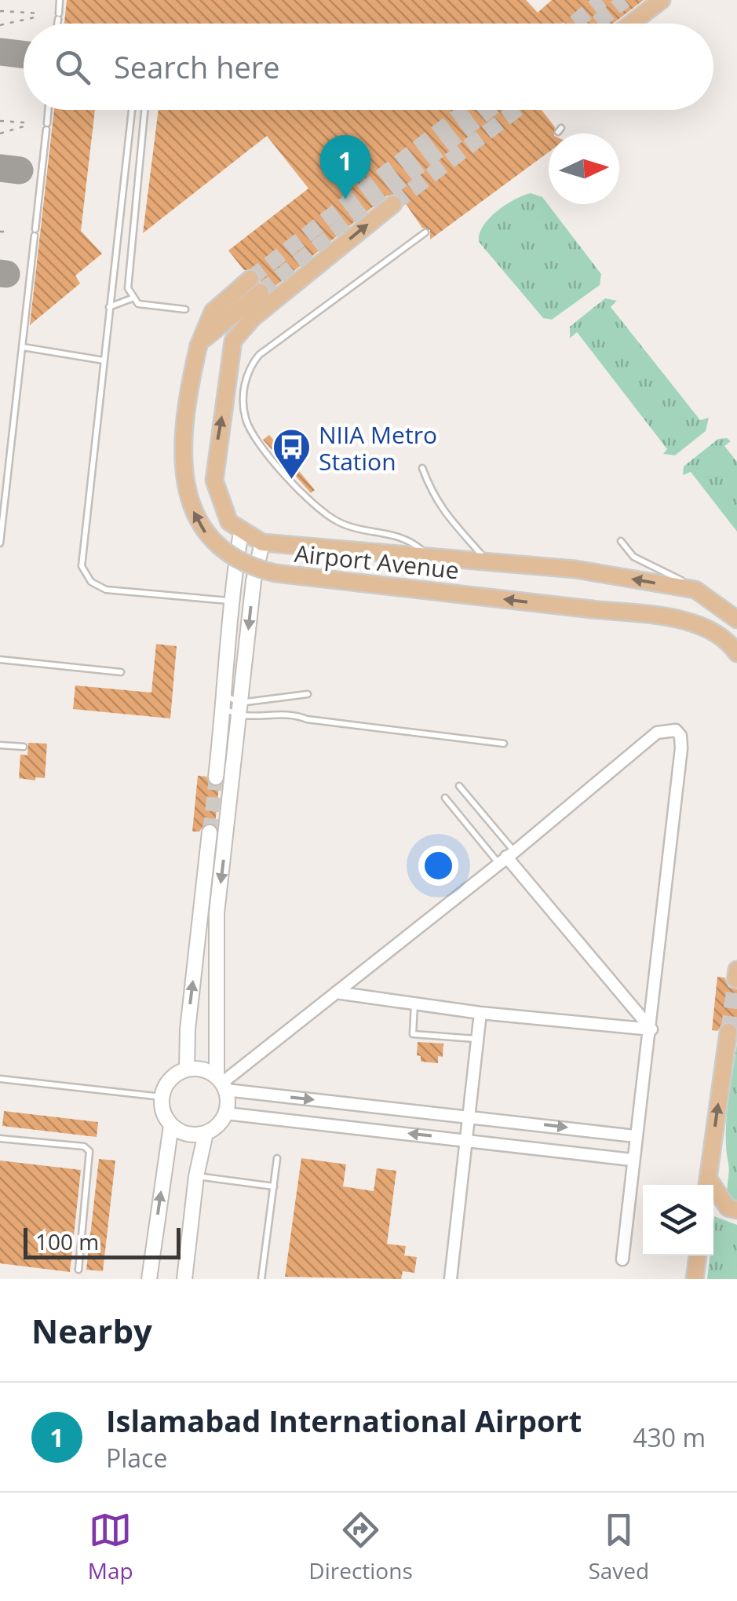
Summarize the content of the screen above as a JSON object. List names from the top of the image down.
{
  "streets": {
    "main road": ["Airport Avenue"]
  },
  "places": {
    "bus stop": ["NIIA Metro Station"]
  },
  "scale_bar": "100 m",
  "north": "right",
  "page": {
    "search": "Search here",
    "pins": "1",
    "scale": "100 m",
    "heading": "Nearby",
    "list": [
      {
        "mark": "1",
        "name": "Islamabad International Airport",
        "note": "Place",
        "value": "430 m"
      }
    ],
    "nav": ["Map", "Directions", "Saved"]
  }
}
